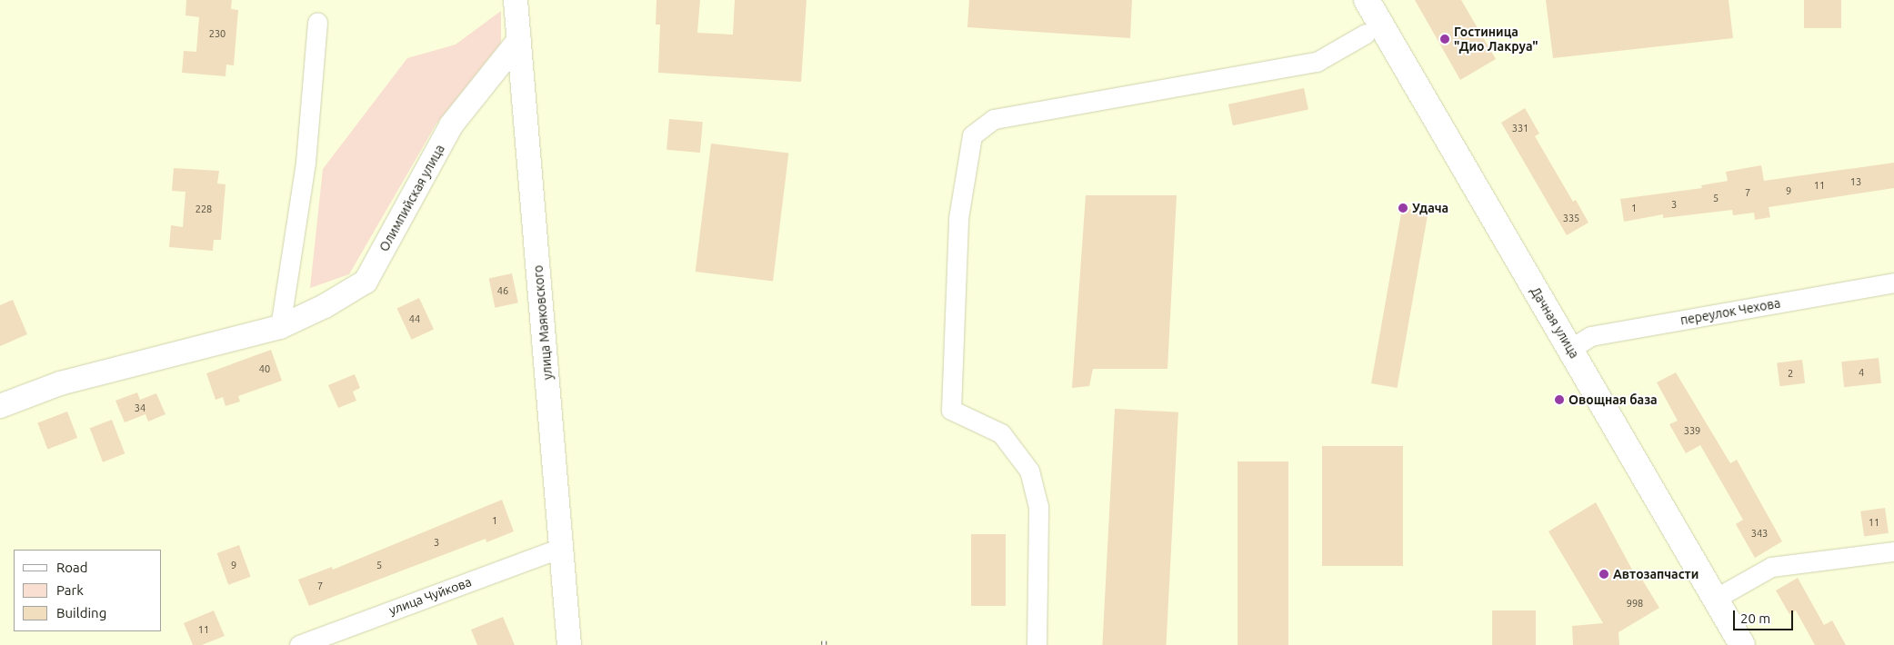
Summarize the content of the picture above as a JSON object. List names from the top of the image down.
{
  "streets": {
    "main road": ["Дачная улица"],
    "street": [
      "Олимпийская улица",
      "переулок Чехова",
      "улица Маяковского",
      "улица Чуйкова"
    ]
  },
  "crossings": [
    ["Олимпийская улица", "улица Маяковского"],
    ["переулок Чехова", "Дачная улица"],
    ["улица Маяковского", "улица Чуйкова"]
  ],
  "places": [
    "Гостиница \"Дио Лакруа\"",
    "Удача",
    "Овощная база",
    "Автозапчасти"
  ],
  "house_numbers": [
    "230",
    "331",
    "13",
    "11",
    "9",
    "7",
    "5",
    "3",
    "1",
    "228",
    "335",
    "46",
    "44",
    "40",
    "4",
    "2",
    "34",
    "339",
    "1",
    "11",
    "343",
    "3",
    "9",
    "5",
    "7",
    "998",
    "11"
  ],
  "legend": ["Road", "Park", "Building"],
  "scale_bar": "20 m"
}
